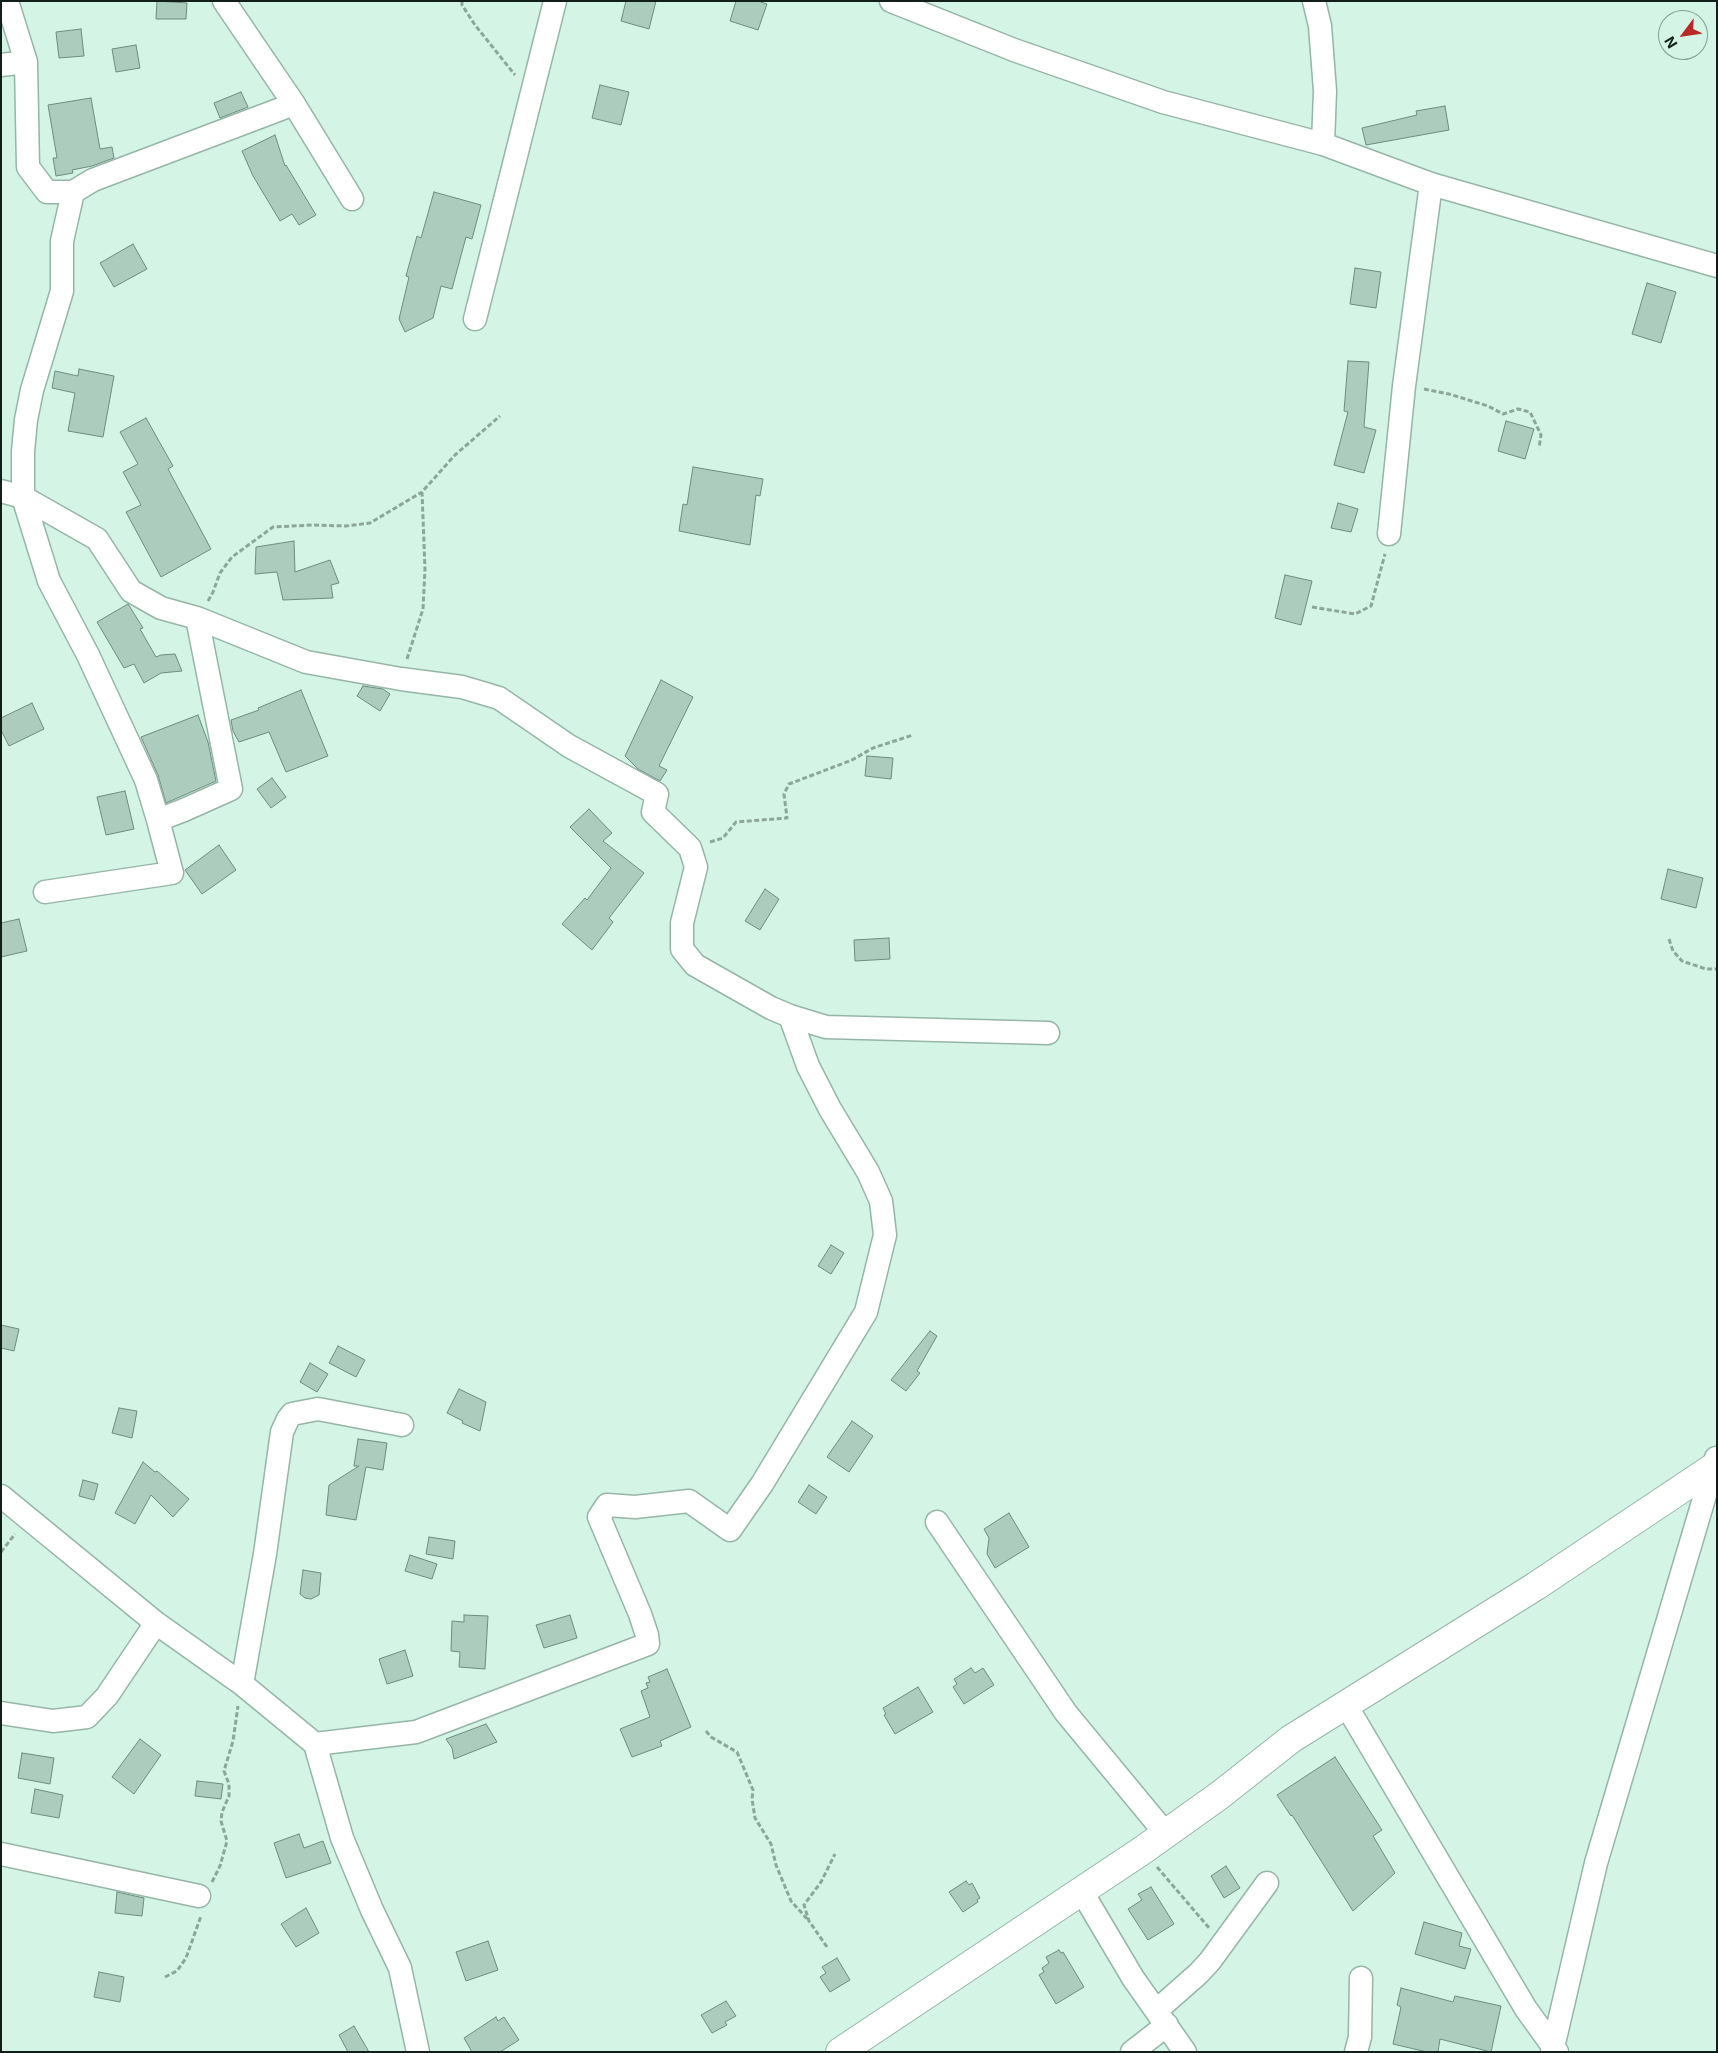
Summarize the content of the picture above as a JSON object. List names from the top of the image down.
{
  "north": "bottom left"
}
